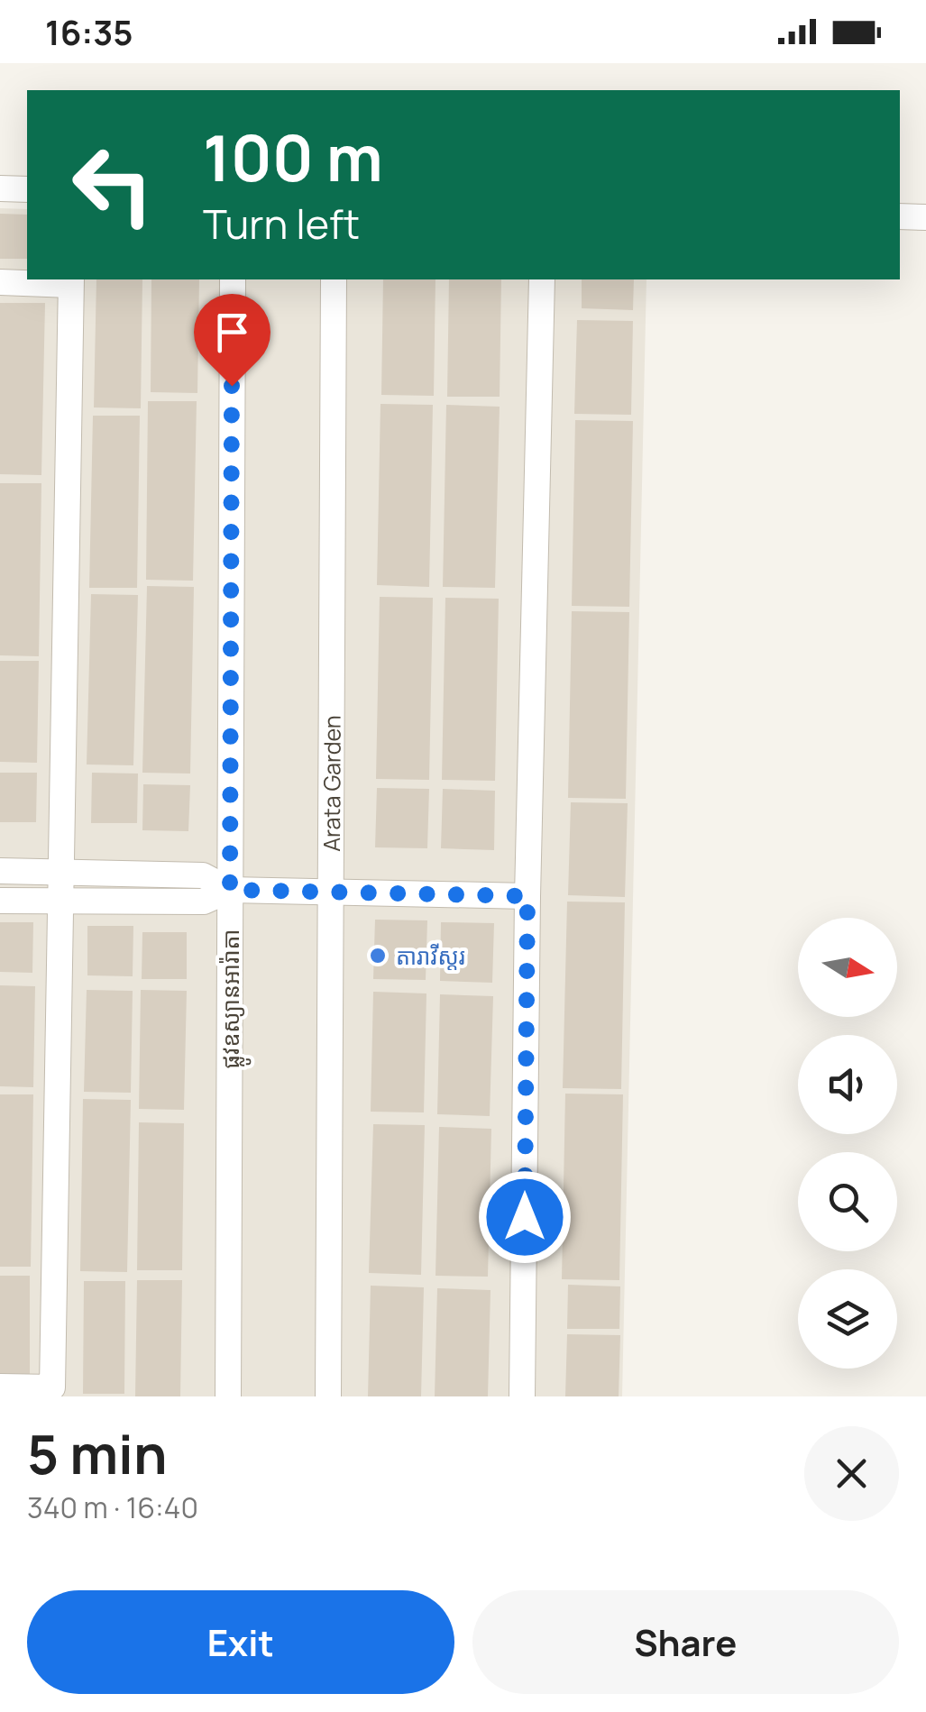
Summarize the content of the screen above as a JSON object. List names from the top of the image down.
{
  "streets": {
    "street": ["Arata Garden", "ផ្លូវឧស្យានអារ៉ាតា"]
  },
  "places": ["តារាវីស្តរ"],
  "north": "right",
  "page": {
    "status": "16:35",
    "turn": ["100 m", "Turn left"],
    "heading": ["5 min", "340 m · 16:40"],
    "buttons": ["Exit", "Share"]
  }
}
